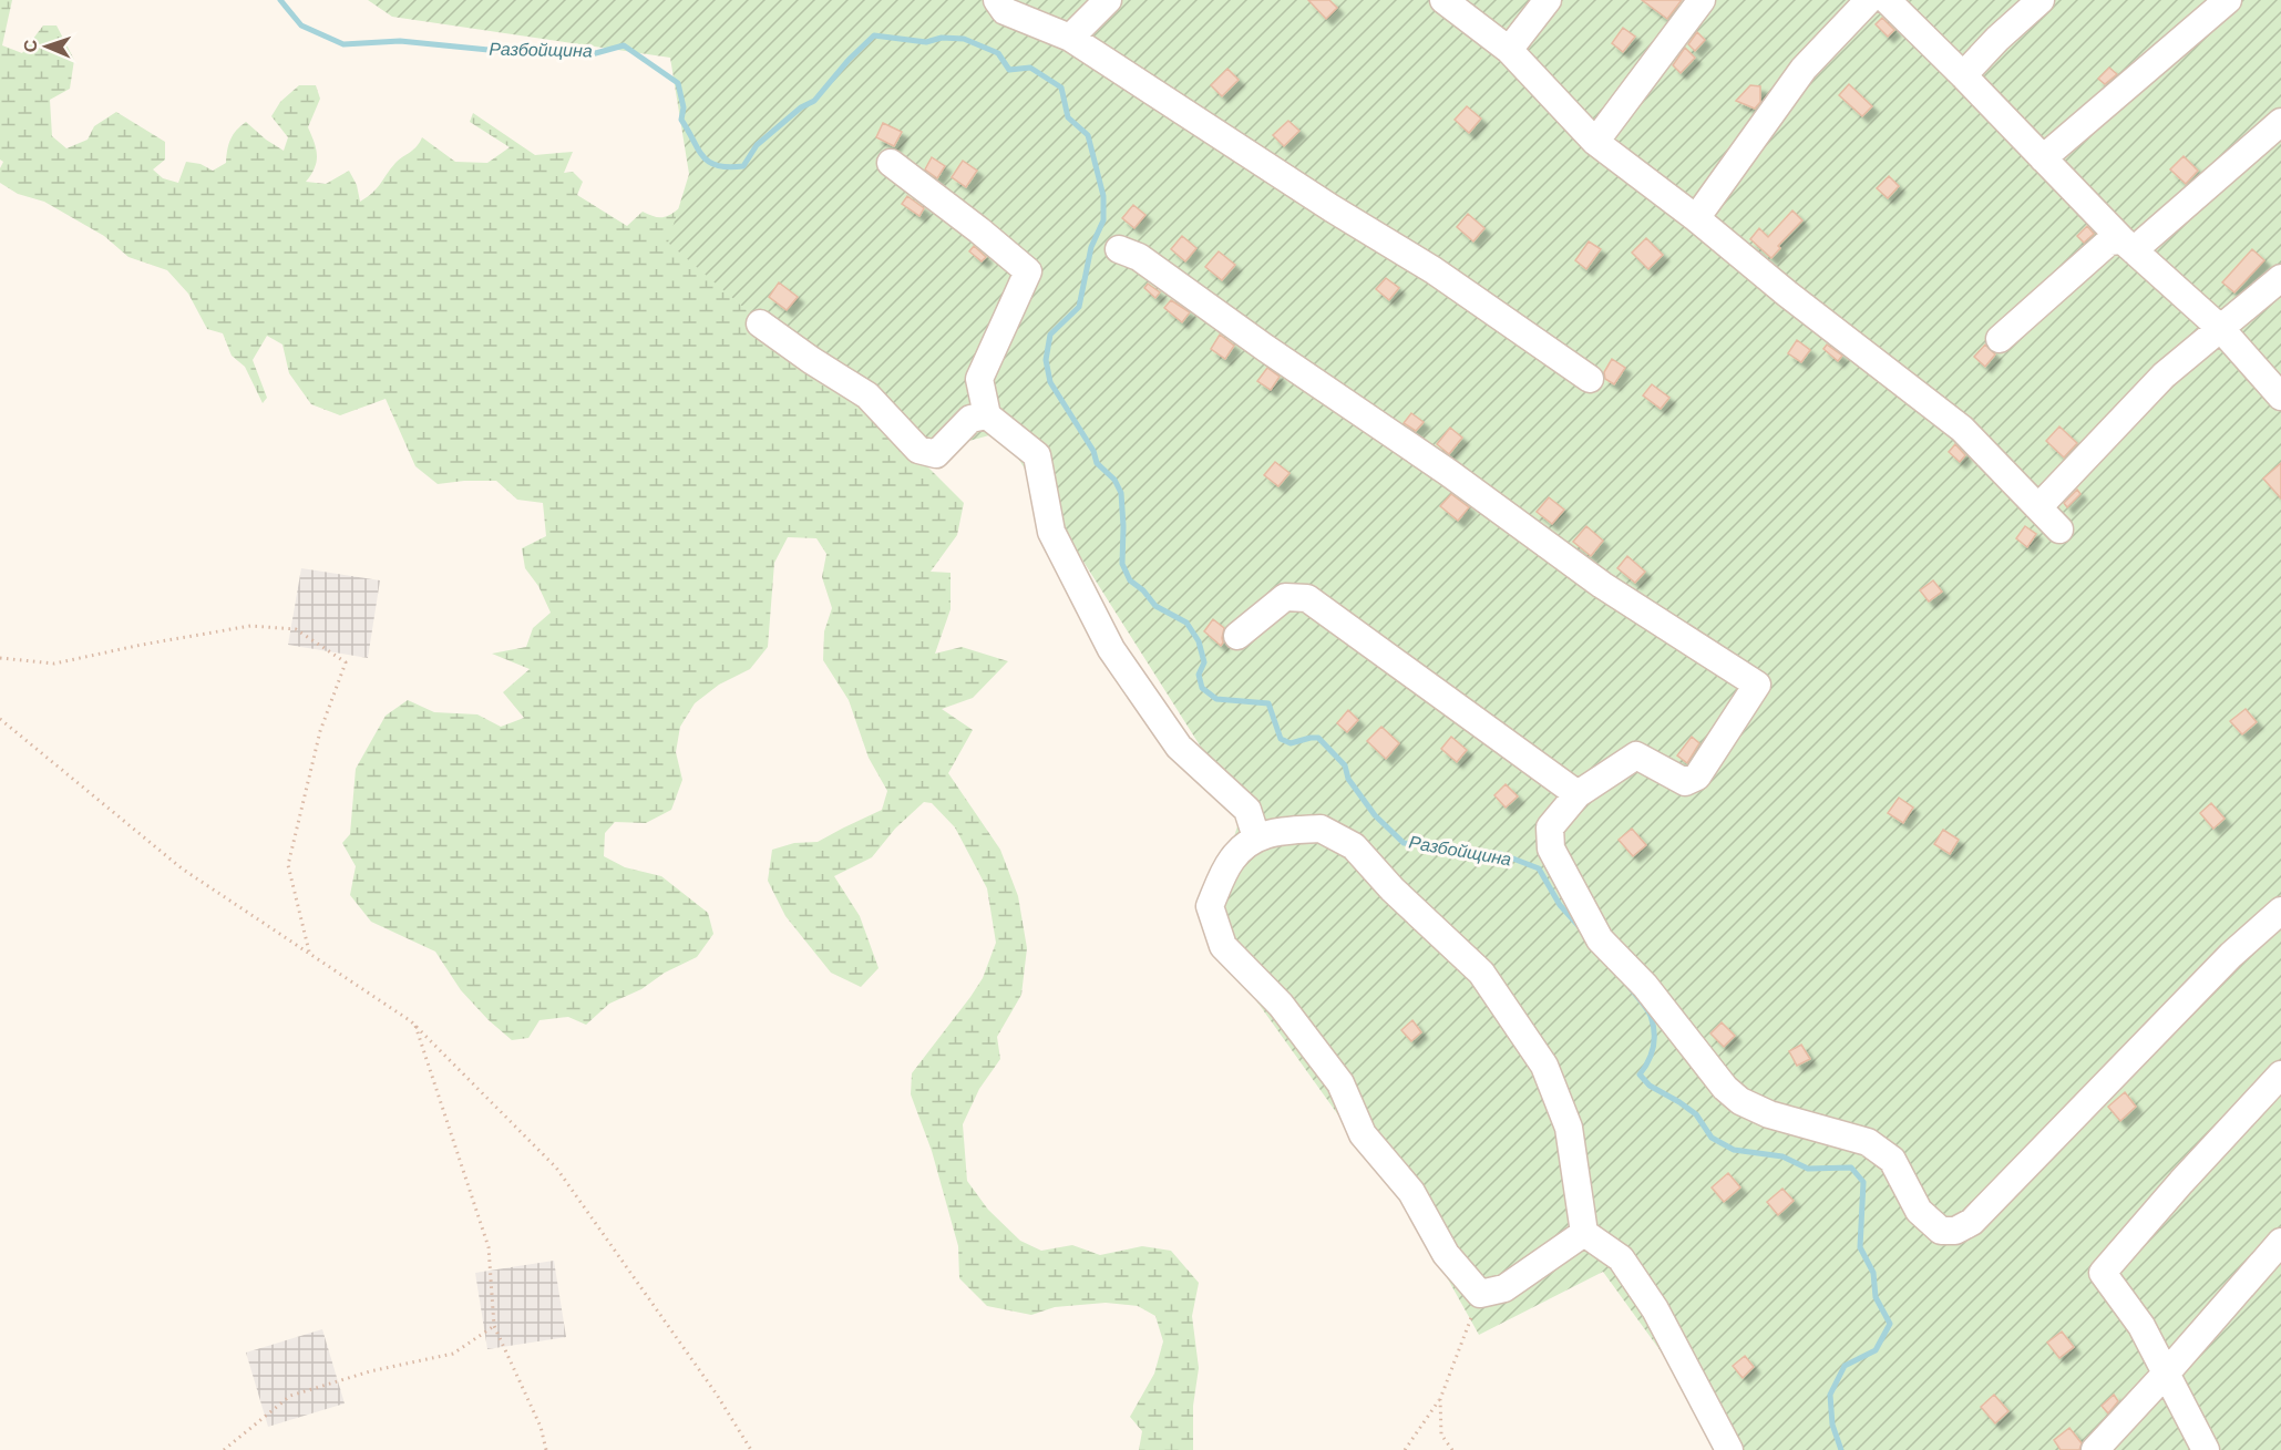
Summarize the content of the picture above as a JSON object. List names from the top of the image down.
{
  "water": ["Разбойщина"],
  "north": "left"
}
